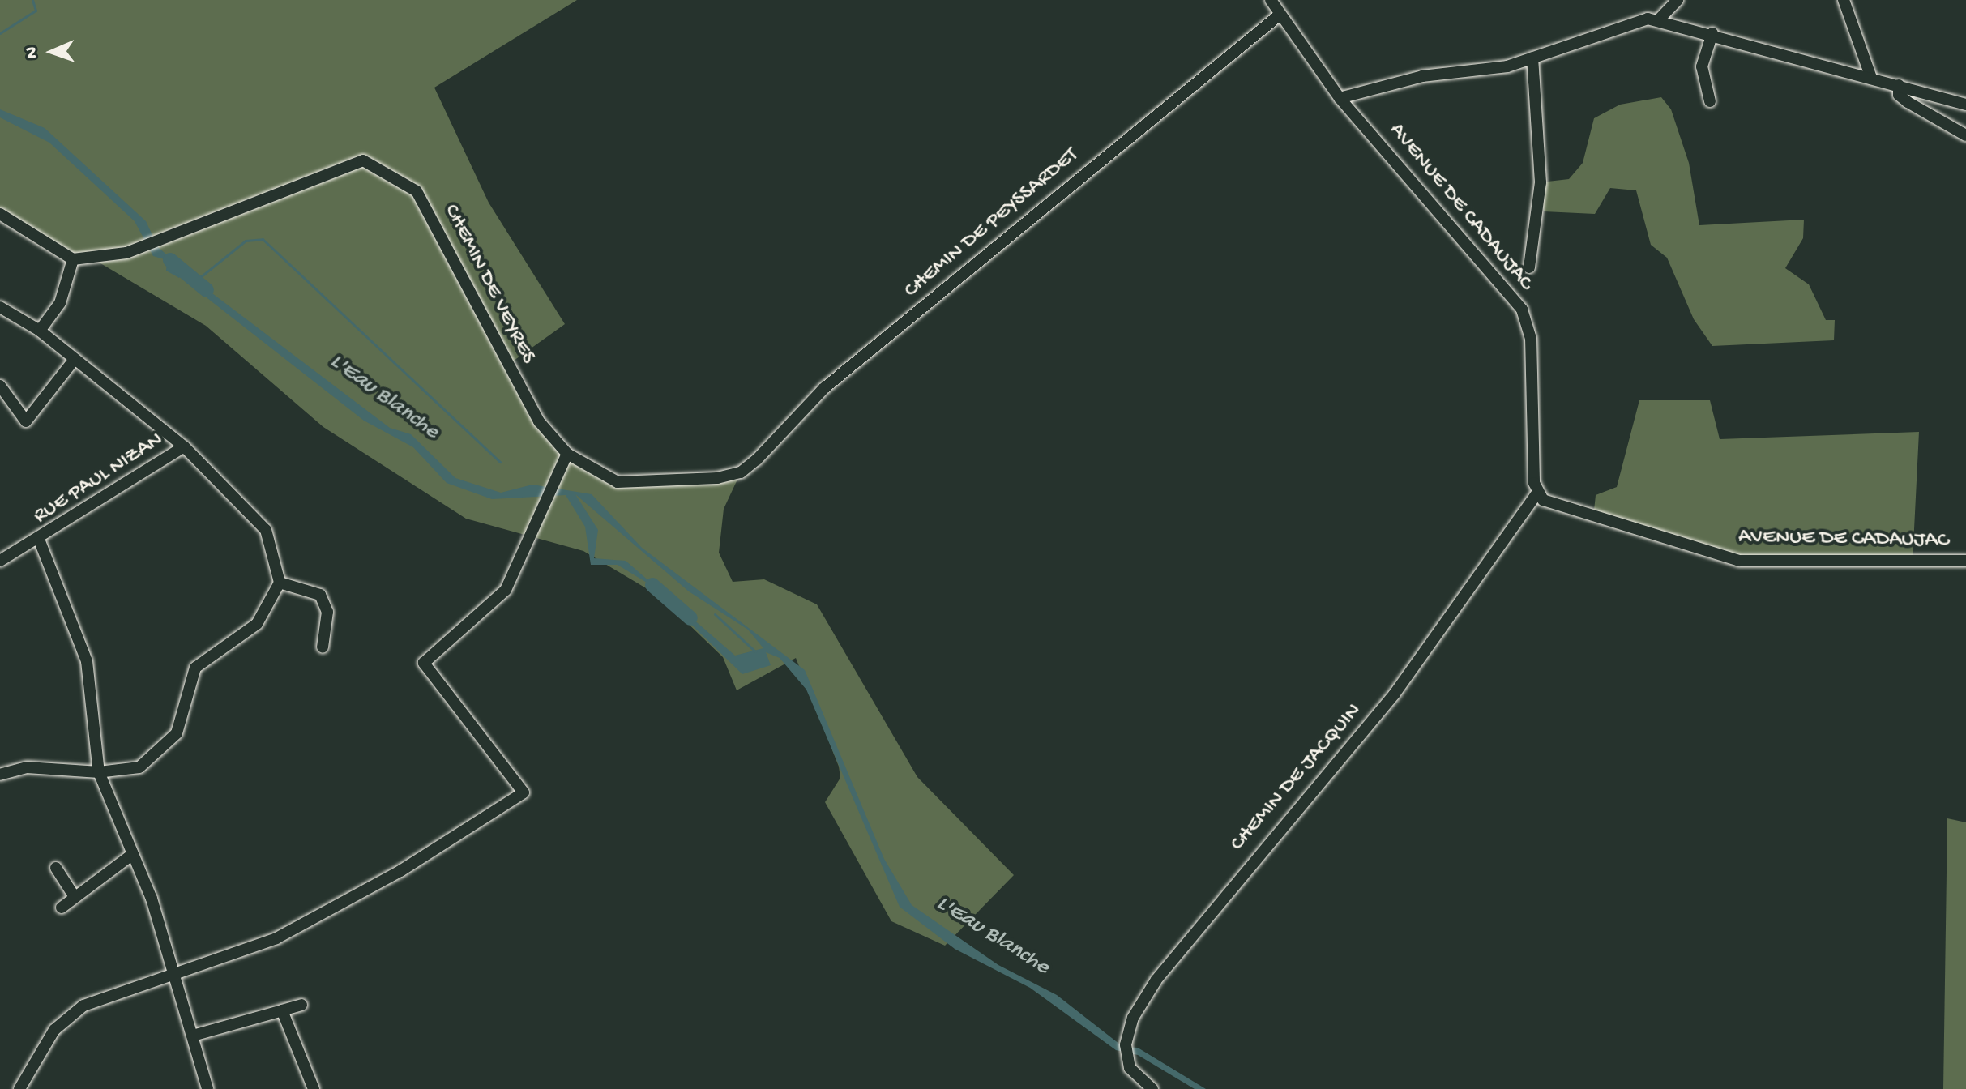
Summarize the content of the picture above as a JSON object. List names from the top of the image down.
{
  "streets": {
    "street": [
      "AVENUE DE CADAUJAC",
      "CHEMIN DE PEYSSARDET",
      "CHEMIN DE VEYRES",
      "RUE PAUL NIZAN",
      "CHEMIN DE JACQUIN"
    ]
  },
  "crossings": [
    ["AVENUE DE CADAUJAC", "CHEMIN DE PEYSSARDET"],
    ["AVENUE DE CADAUJAC", "CHEMIN DE JACQUIN"],
    ["CHEMIN DE PEYSSARDET", "CHEMIN DE VEYRES"]
  ],
  "water": ["L'Eau Blanche"],
  "north": "left"
}
